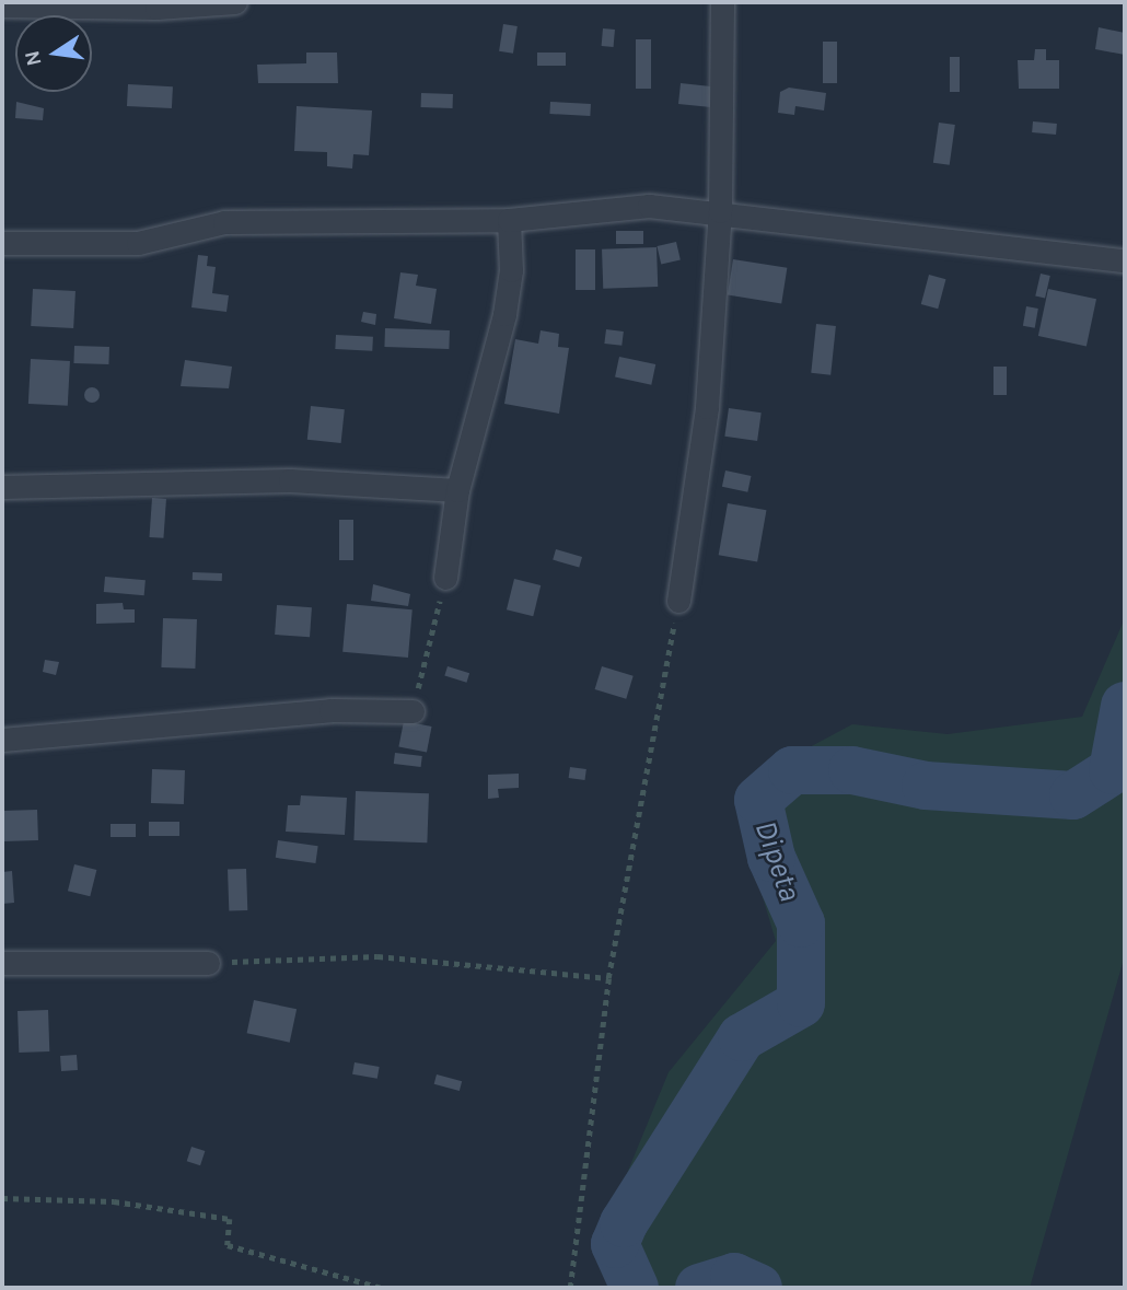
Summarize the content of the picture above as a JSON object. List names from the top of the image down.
{
  "water": ["Dipeta"],
  "north": "left"
}
